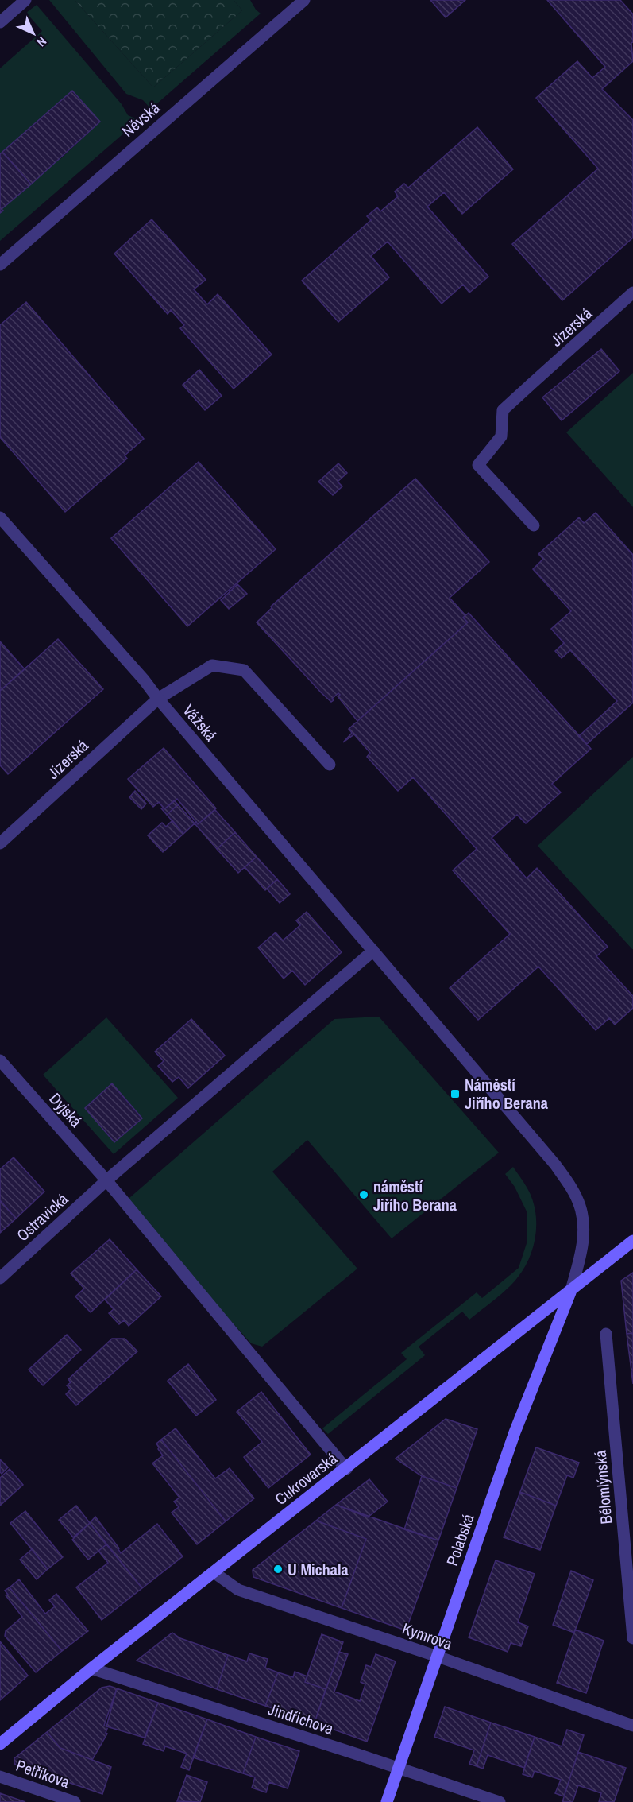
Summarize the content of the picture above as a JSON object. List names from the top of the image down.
{
  "streets": {
    "street": [
      "Něvská",
      "Jizerská",
      "Vážská",
      "Dyjská",
      "Ostravická",
      "Cukrovarská",
      "Bělomlýnská",
      "Polabská",
      "Kymrova",
      "Jindřichova",
      "Petříkova"
    ]
  },
  "crossings": [
    ["Jizerská", "Vážská"],
    ["Dyjská", "Ostravická"],
    ["Cukrovarská", "Polabská"],
    ["Cukrovarská", "Kymrova"],
    ["Cukrovarská", "Jindřichova"],
    ["Polabská", "Kymrova"],
    ["Polabská", "Jindřichova"]
  ],
  "places": {
    "transit": ["Náměstí Jiřího Berana"],
    "other": ["náměstí Jiřího Berana", "U Michala"]
  },
  "north": "bottom right"
}
